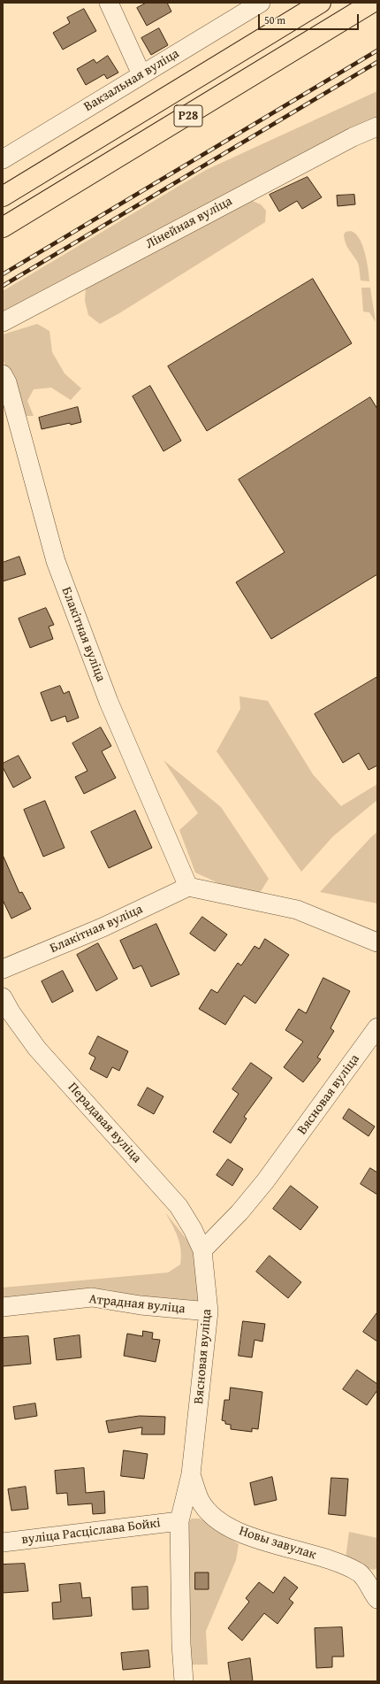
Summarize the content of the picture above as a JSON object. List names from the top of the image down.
{
  "streets": {
    "highway": ["Р28"],
    "street": [
      "Вакзальная вуліца",
      "Лінейная вуліца",
      "Блакітная вуліца",
      "Вясновая вуліца",
      "Перадавая вуліца",
      "Атрадная вуліца",
      "вуліца Расціслава Бойкі",
      "Новы завулак"
    ]
  },
  "crossings": [
    ["Вясновая вуліца", "Перадавая вуліца"],
    ["Вясновая вуліца", "Атрадная вуліца"],
    ["Вясновая вуліца", "вуліца Расціслава Бойкі"],
    ["Вясновая вуліца", "Новы завулак"]
  ],
  "scale_bar": "50 m"
}
